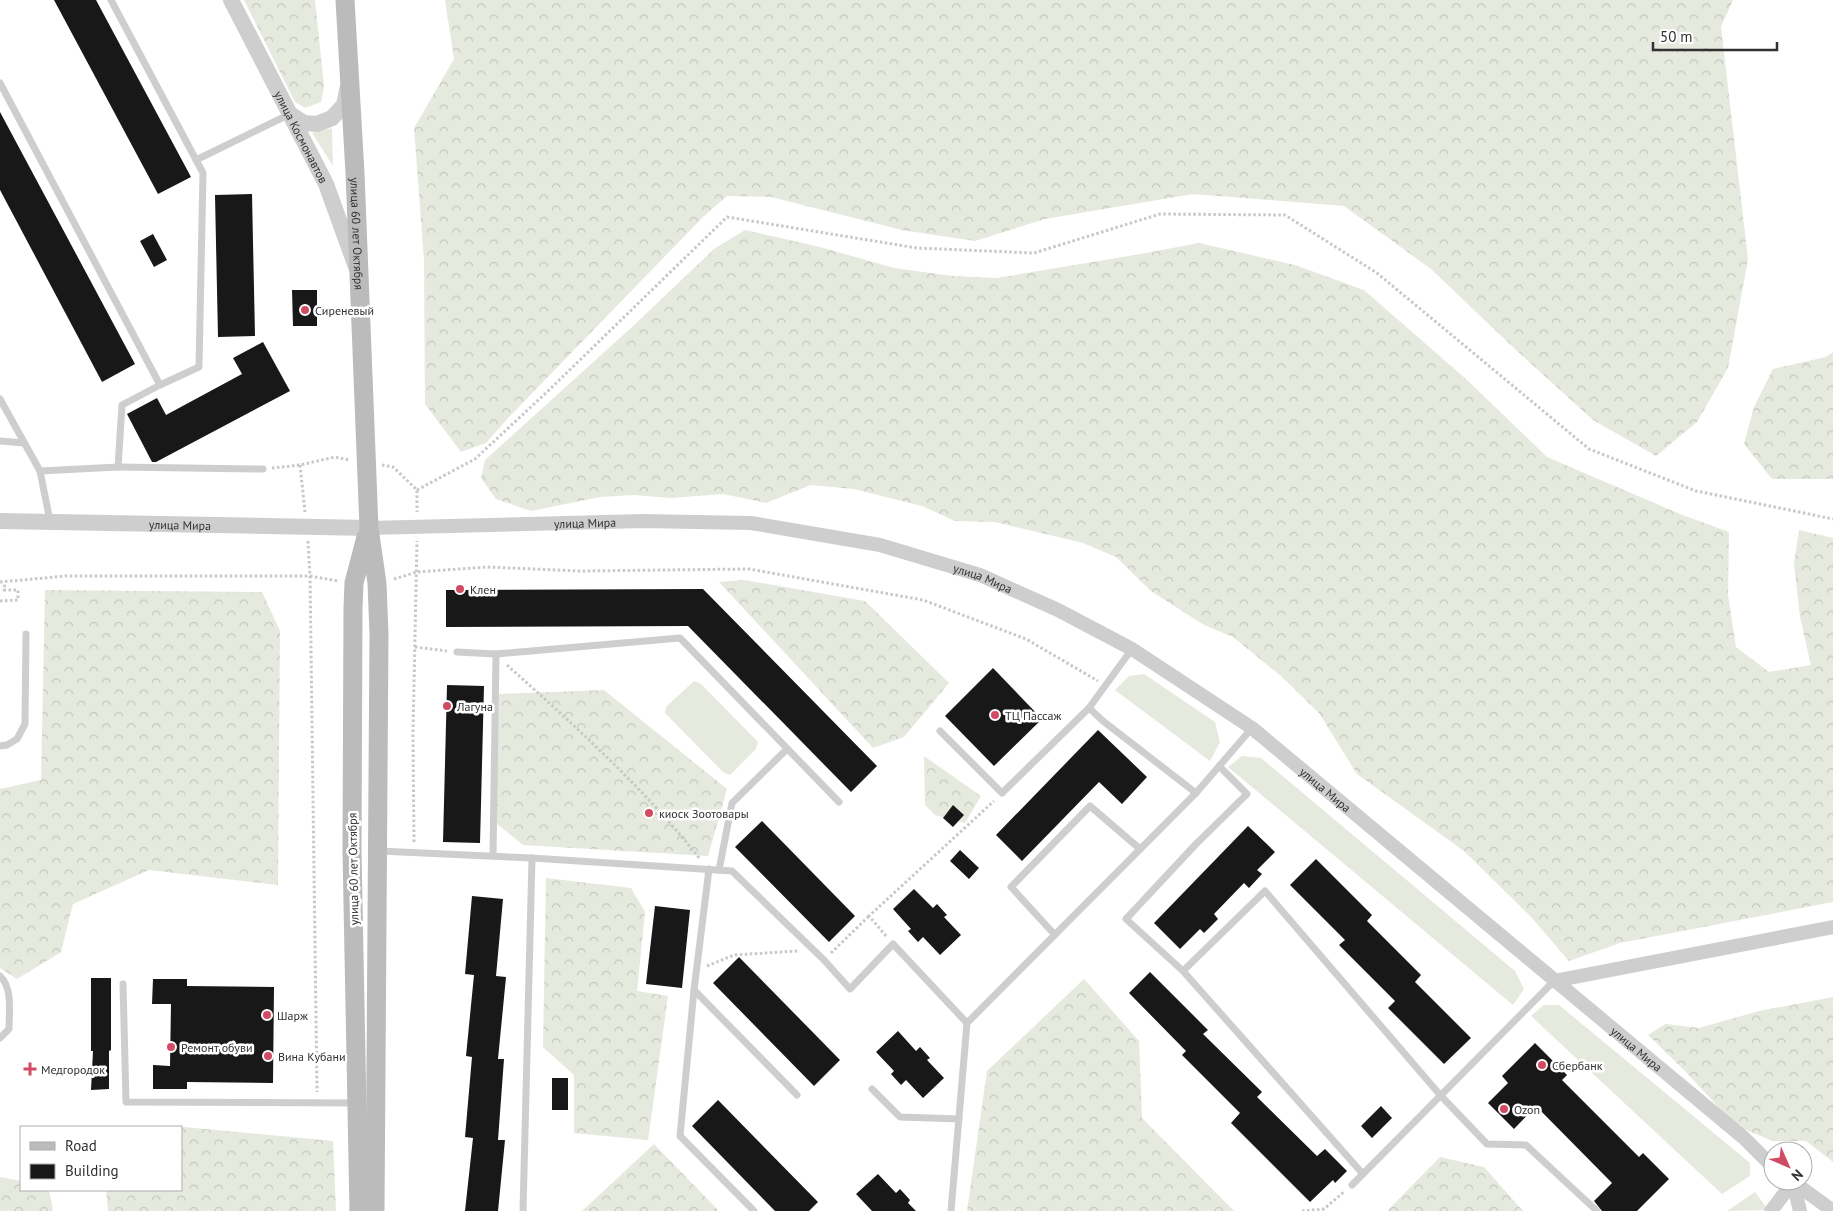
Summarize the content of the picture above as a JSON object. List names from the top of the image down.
{
  "streets": {
    "main road": ["улица 60 лет Октября"],
    "street": ["улица Космонавтов", "улица Мира"]
  },
  "crossings": [
    ["улица Космонавтов", "улица 60 лет Октября"],
    ["улица 60 лет Октября", "улица Мира"]
  ],
  "places": {
    "other": [
      "Сиреневый",
      "Клен",
      "Лагуна",
      "ТЦ Пассаж",
      "киоск Зоотовары",
      "Шарж",
      "Ремонт обуви",
      "Вина Кубани",
      "Сбербанк",
      "Ozon"
    ],
    "health": ["Медгородок"]
  },
  "legend": ["Road", "Building"],
  "scale_bar": "50 m",
  "north": "bottom right"
}
